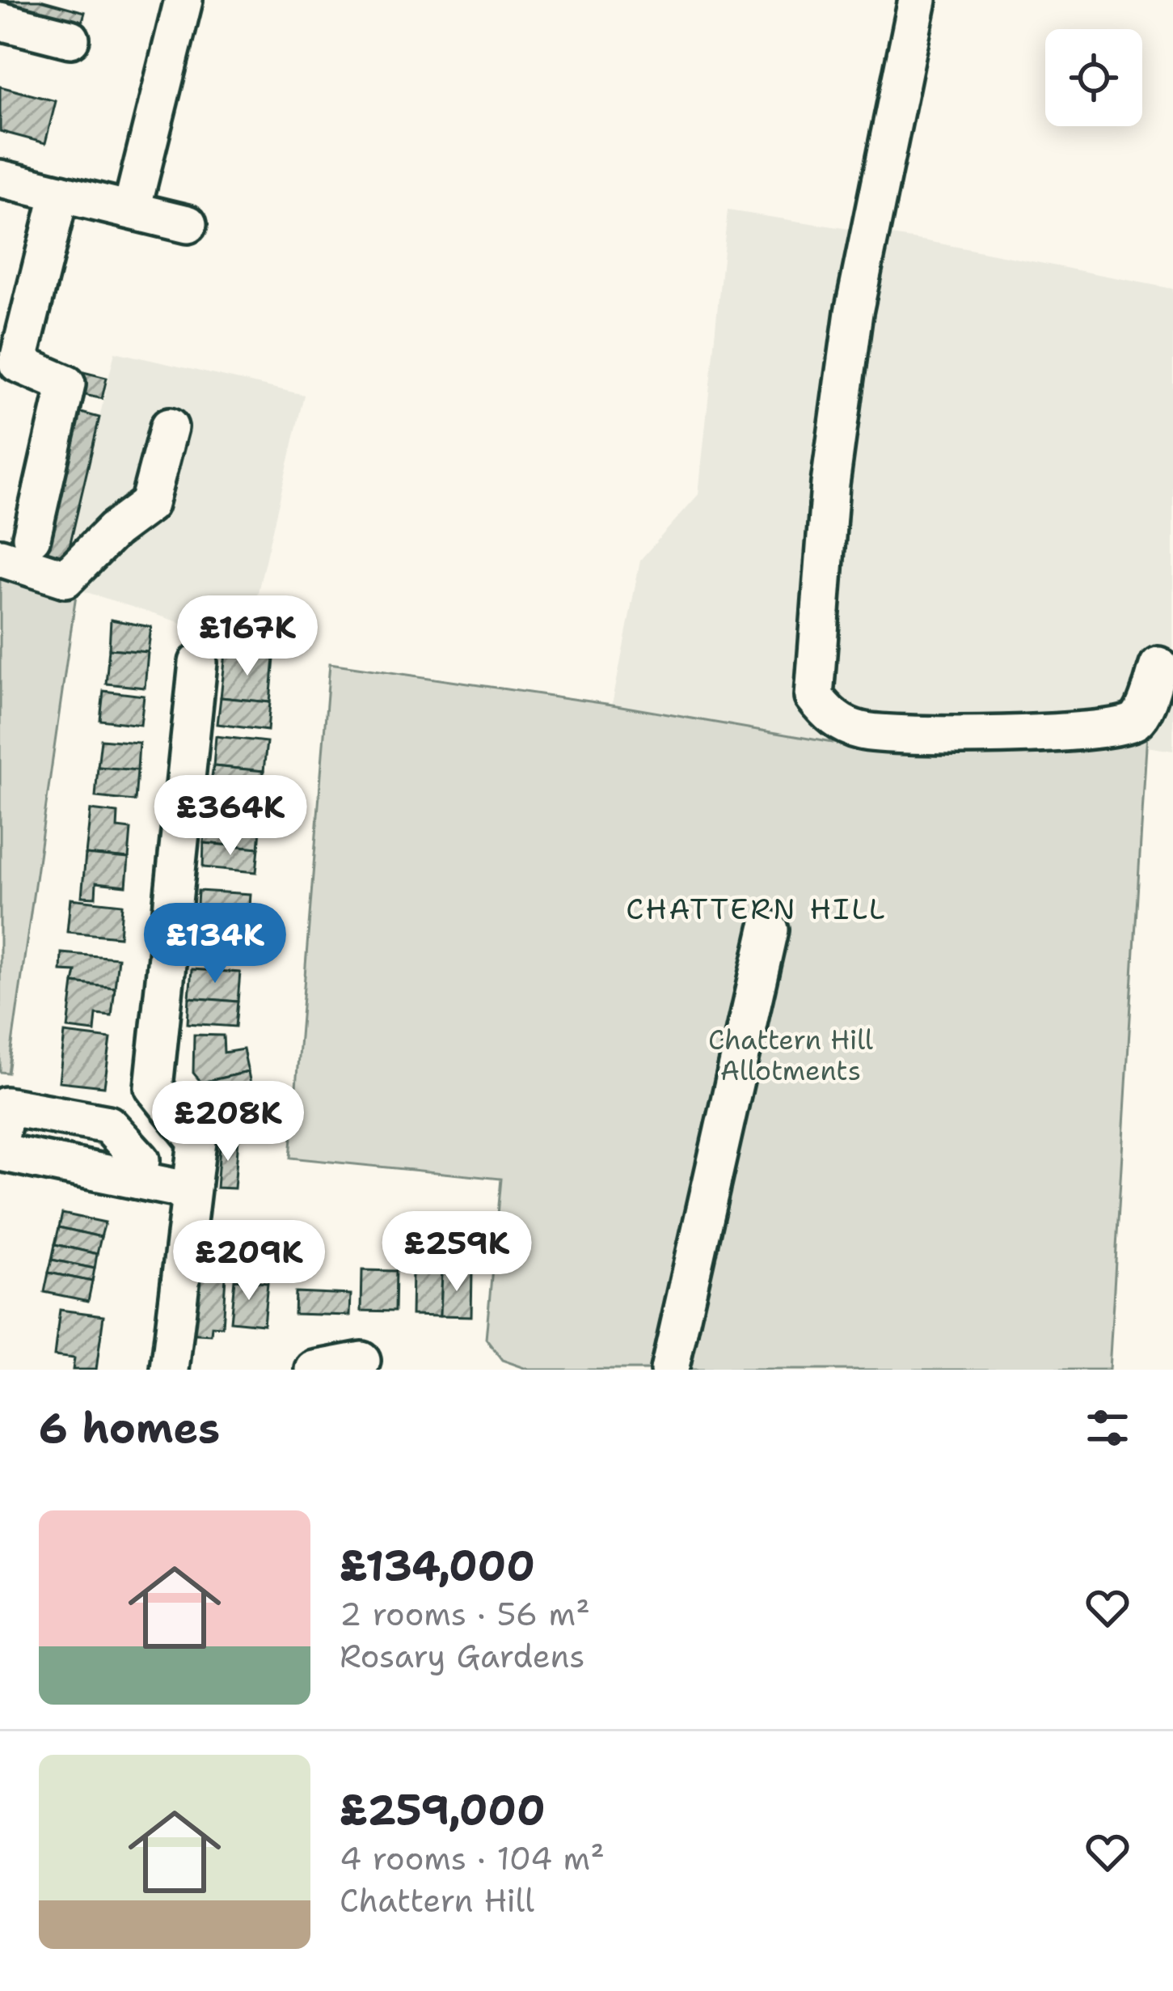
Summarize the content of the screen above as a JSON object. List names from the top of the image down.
{
  "districts": ["CHATTERN HILL"],
  "parks": ["Chattern Hill Allotments"],
  "page": {
    "price": [
      "£167K",
      "£364K",
      "£134K",
      "£208K",
      "£259K",
      "£209K"
    ],
    "heading": "6 homes",
    "list": [
      {
        "name": "£134,000",
        "note": "2 rooms · 56 m² · Rosary Gardens"
      },
      {
        "name": "£259,000",
        "note": "4 rooms · 104 m² · Chattern Hill"
      }
    ]
  }
}
